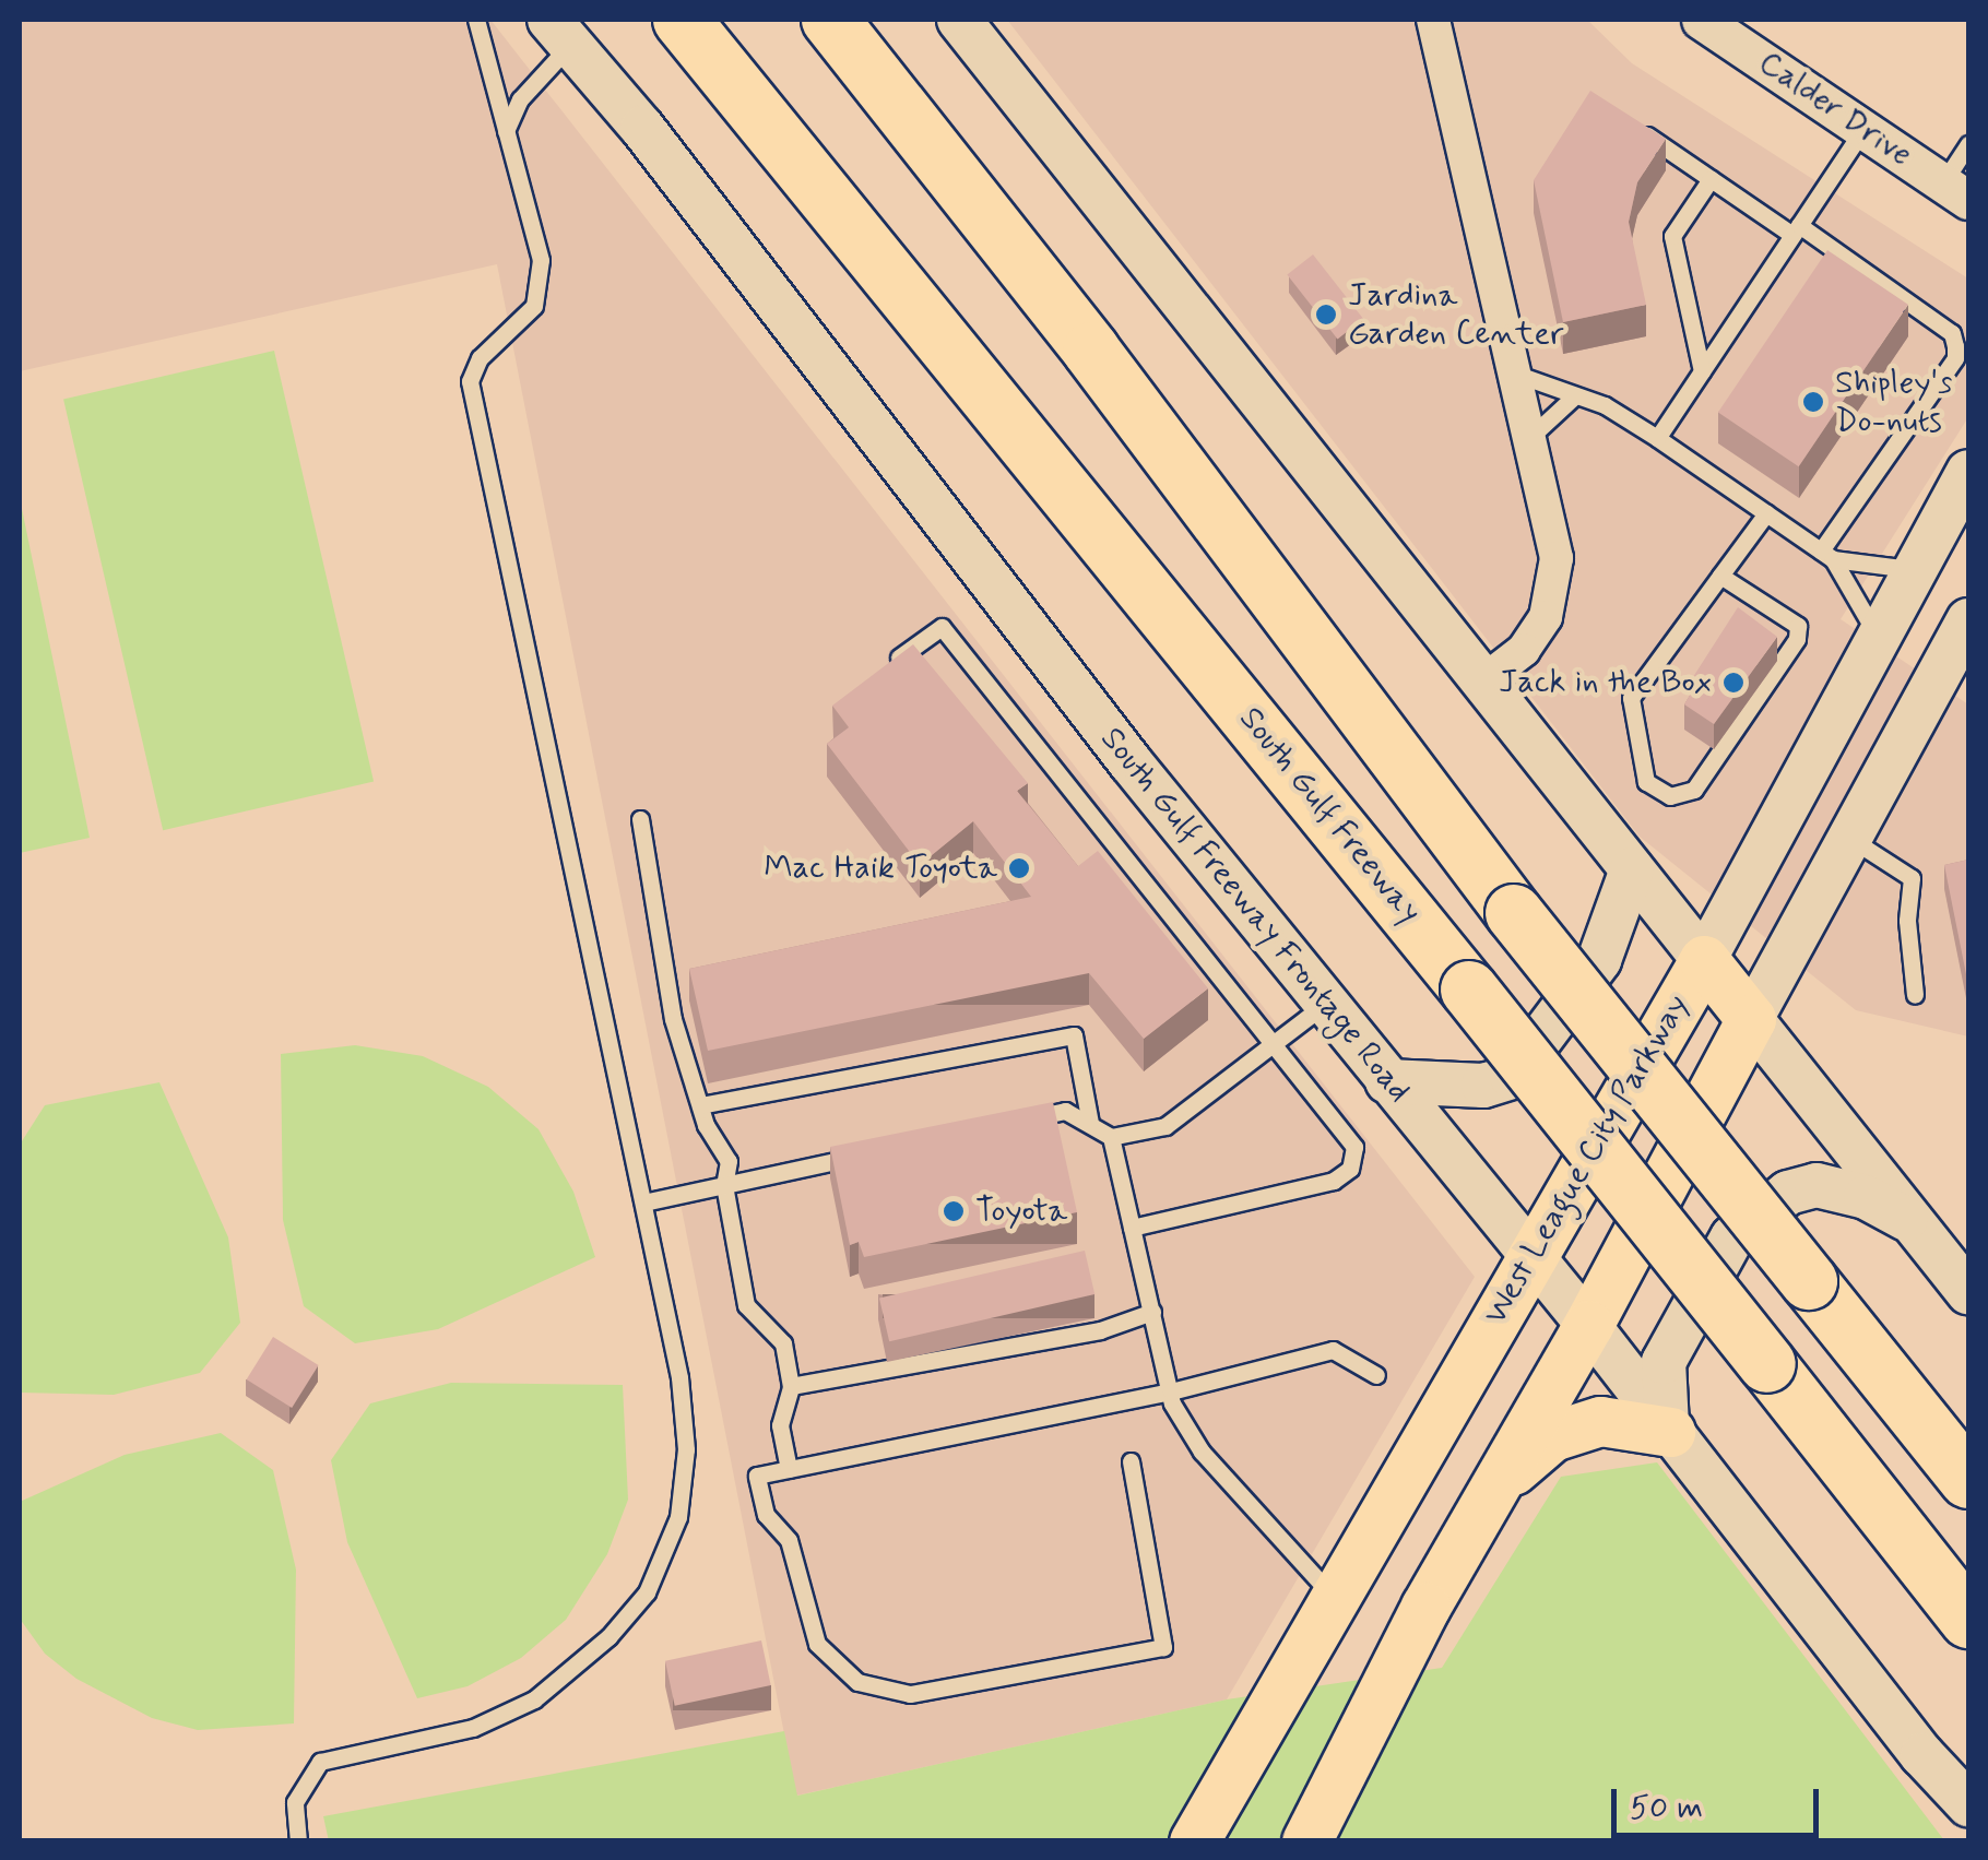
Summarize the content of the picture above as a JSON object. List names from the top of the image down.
{
  "streets": {
    "highway": ["South Gulf Freeway"],
    "main road": ["South Gulf Freeway Frontage Road", "West League City Parkway"],
    "street": ["Calder Drive"]
  },
  "crossings": [
    ["South Gulf Freeway Frontage Road", "West League City Parkway"]
  ],
  "places": [
    "Jardina Garden Center",
    "Shipley's Do-nuts",
    "Jack in the Box",
    "Mac Haik Toyota",
    "Toyota"
  ],
  "scale_bar": "50 m"
}
